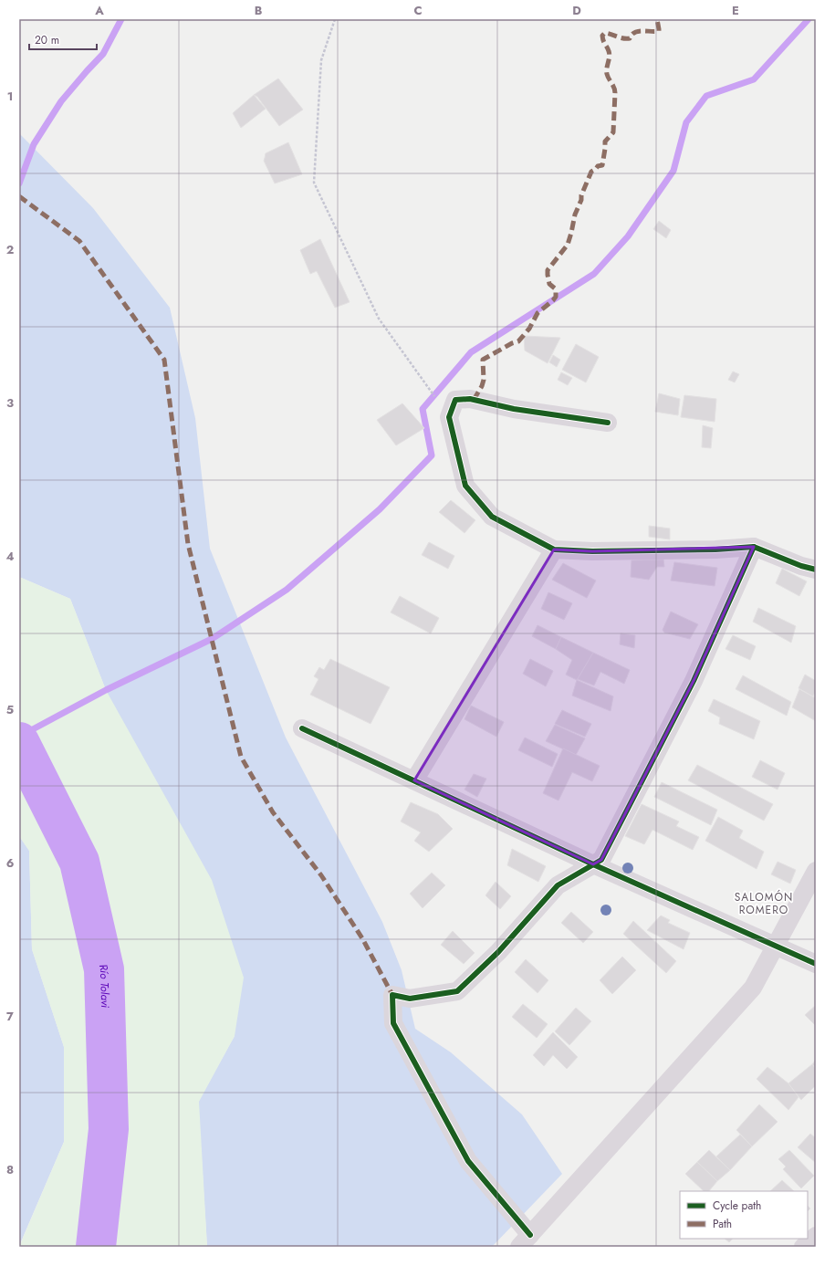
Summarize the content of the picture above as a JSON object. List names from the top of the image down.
{
  "districts": ["SALOMÓN ROMERO"],
  "water": ["Río Tolavi"],
  "legend": ["Cycle path", "Path"],
  "scale_bar": "20 m",
  "grid": {
    "columns": [
      "A",
      "B",
      "C",
      "D",
      "E"
    ],
    "rows": [
      "1",
      "2",
      "3",
      "4",
      "5",
      "6",
      "7",
      "8"
    ]
  }
}
